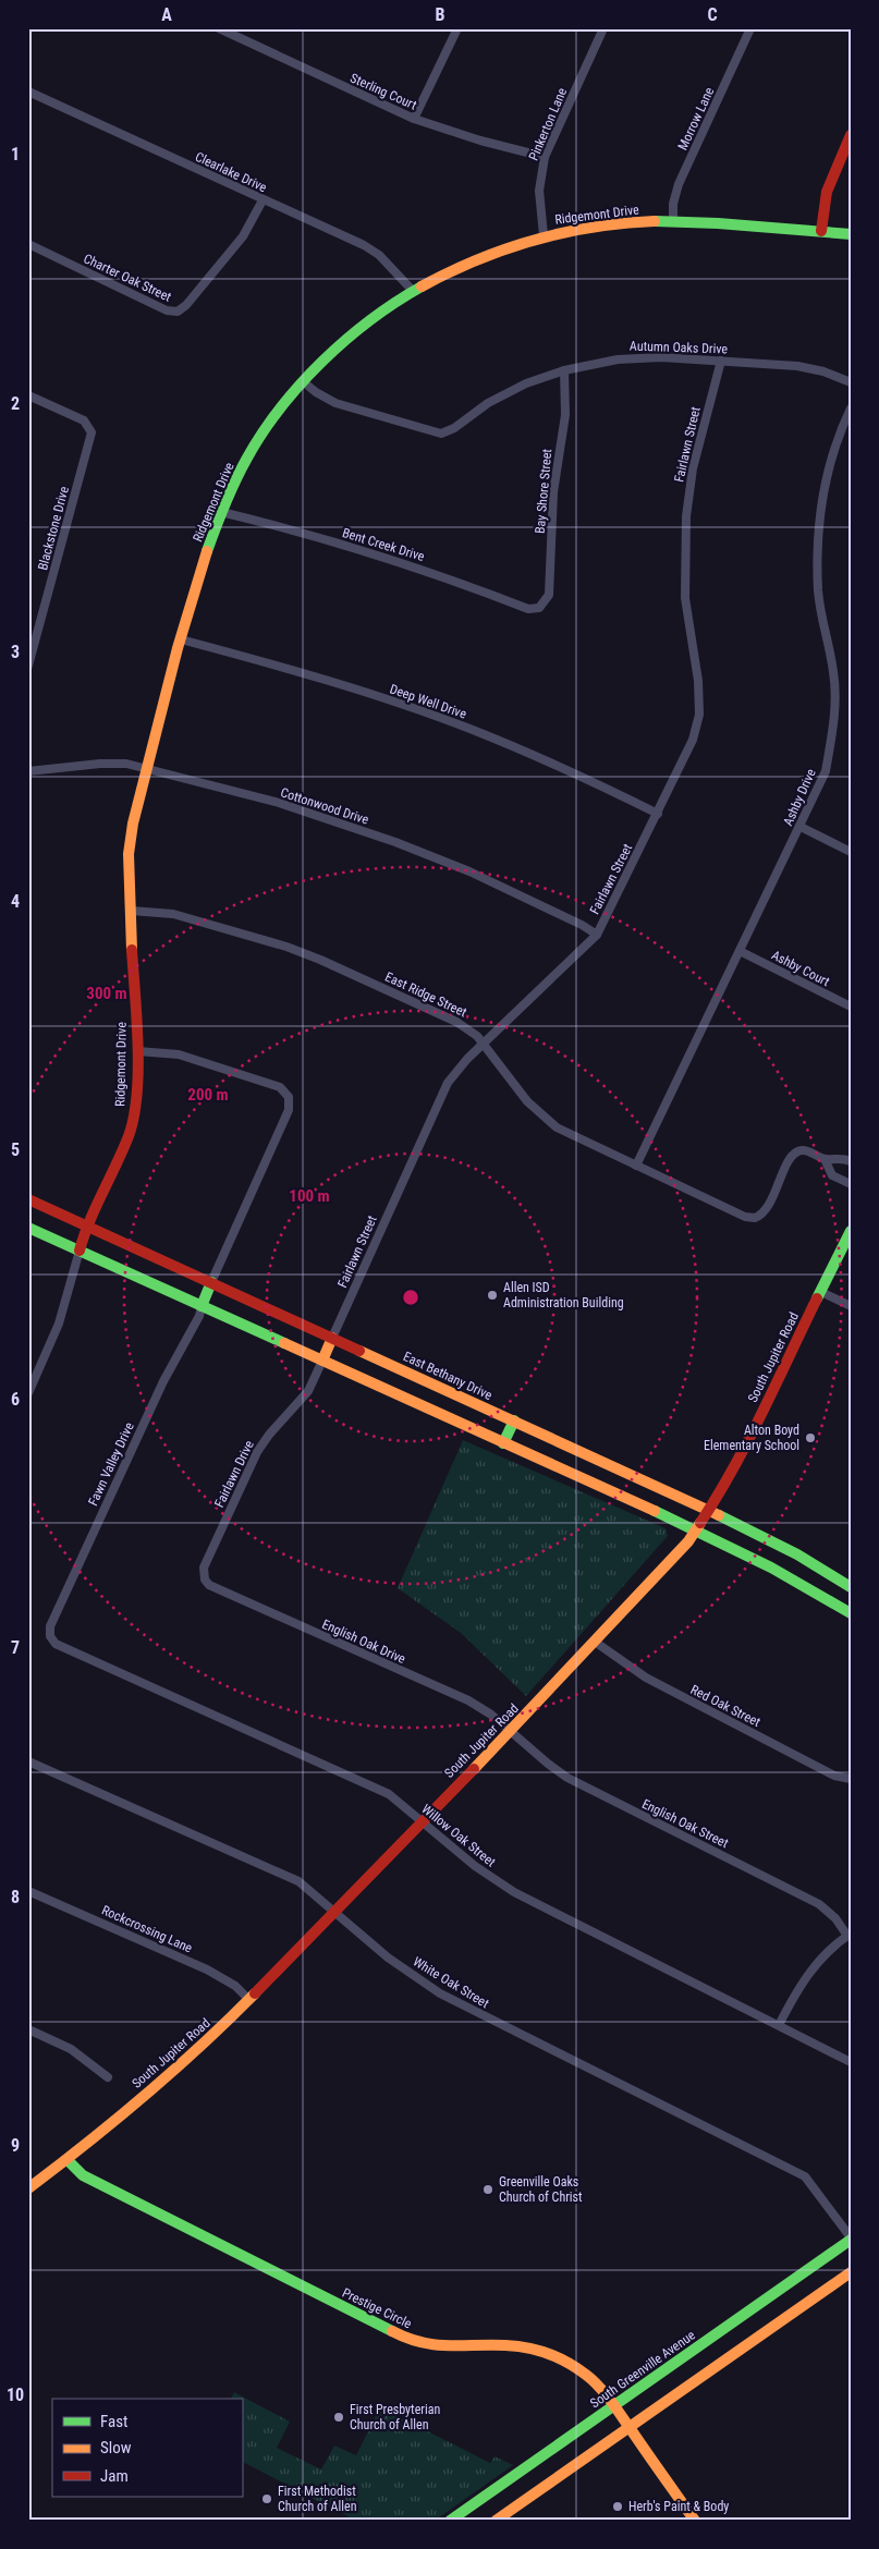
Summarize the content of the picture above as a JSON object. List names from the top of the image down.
{
  "streets": {
    "street": [
      "Sterling Court",
      "Morrow Lane",
      "Pinkerton Lane",
      "Clearlake Drive",
      "Ridgemont Drive",
      "Charter Oak Street",
      "Autumn Oaks Drive",
      "Fairlawn Street",
      "Bay Shore Street",
      "Blackstone Drive",
      "Bent Creek Drive",
      "Deep Well Drive",
      "Ashby Drive",
      "Cottonwood Drive",
      "Ashby Court",
      "East Ridge Street",
      "South Jupiter Road",
      "East Bethany Drive",
      "Fawn Valley Drive",
      "Fairlawn Drive",
      "English Oak Drive",
      "Red Oak Street",
      "English Oak Street",
      "Willow Oak Street",
      "Rockcrossing Lane",
      "White Oak Street",
      "Prestige Circle",
      "South Greenville Avenue"
    ]
  },
  "crossings": [
    ["Sterling Court", "Pinkerton Lane"],
    ["Morrow Lane", "Ridgemont Drive"],
    ["Pinkerton Lane", "Ridgemont Drive"],
    ["Clearlake Drive", "Ridgemont Drive"],
    ["Clearlake Drive", "Charter Oak Street"],
    ["Ridgemont Drive", "Autumn Oaks Drive"],
    ["Ridgemont Drive", "Bent Creek Drive"],
    ["Ridgemont Drive", "Deep Well Drive"],
    ["Ridgemont Drive", "Cottonwood Drive"],
    ["Ridgemont Drive", "East Ridge Street"],
    ["Ridgemont Drive", "East Bethany Drive"],
    ["Autumn Oaks Drive", "Fairlawn Street"],
    ["Autumn Oaks Drive", "Bay Shore Street"],
    ["Fairlawn Street", "Deep Well Drive"],
    ["Fairlawn Street", "Cottonwood Drive"],
    ["Fairlawn Street", "East Ridge Street"],
    ["Fairlawn Street", "East Bethany Drive"],
    ["Bay Shore Street", "Bent Creek Drive"],
    ["Ashby Drive", "Ashby Court"],
    ["Ashby Drive", "East Ridge Street"],
    ["South Jupiter Road", "East Bethany Drive"],
    ["South Jupiter Road", "English Oak Drive"],
    ["South Jupiter Road", "Red Oak Street"],
    ["South Jupiter Road", "English Oak Street"],
    ["South Jupiter Road", "Willow Oak Street"],
    ["South Jupiter Road", "Rockcrossing Lane"],
    ["South Jupiter Road", "White Oak Street"],
    ["South Jupiter Road", "Prestige Circle"],
    ["Fawn Valley Drive", "Willow Oak Street"],
    ["Fairlawn Drive", "English Oak Drive"],
    ["English Oak Drive", "English Oak Street"],
    ["White Oak Street", "South Greenville Avenue"],
    ["Prestige Circle", "South Greenville Avenue"]
  ],
  "places": [
    "Allen ISD Administration Building",
    "Alton Boyd Elementary School",
    "Greenville Oaks Church of Christ",
    "First Presbyterian Church of Allen",
    "First Methodist Church of Allen",
    "Herb's Paint & Body"
  ],
  "legend": ["Fast", "Slow", "Jam"],
  "grid": {
    "columns": ["A", "B", "C"],
    "rows": [
      "1",
      "2",
      "3",
      "4",
      "5",
      "6",
      "7",
      "8",
      "9",
      "10"
    ]
  },
  "rings": ["300 m", "200 m", "100 m"]
}
